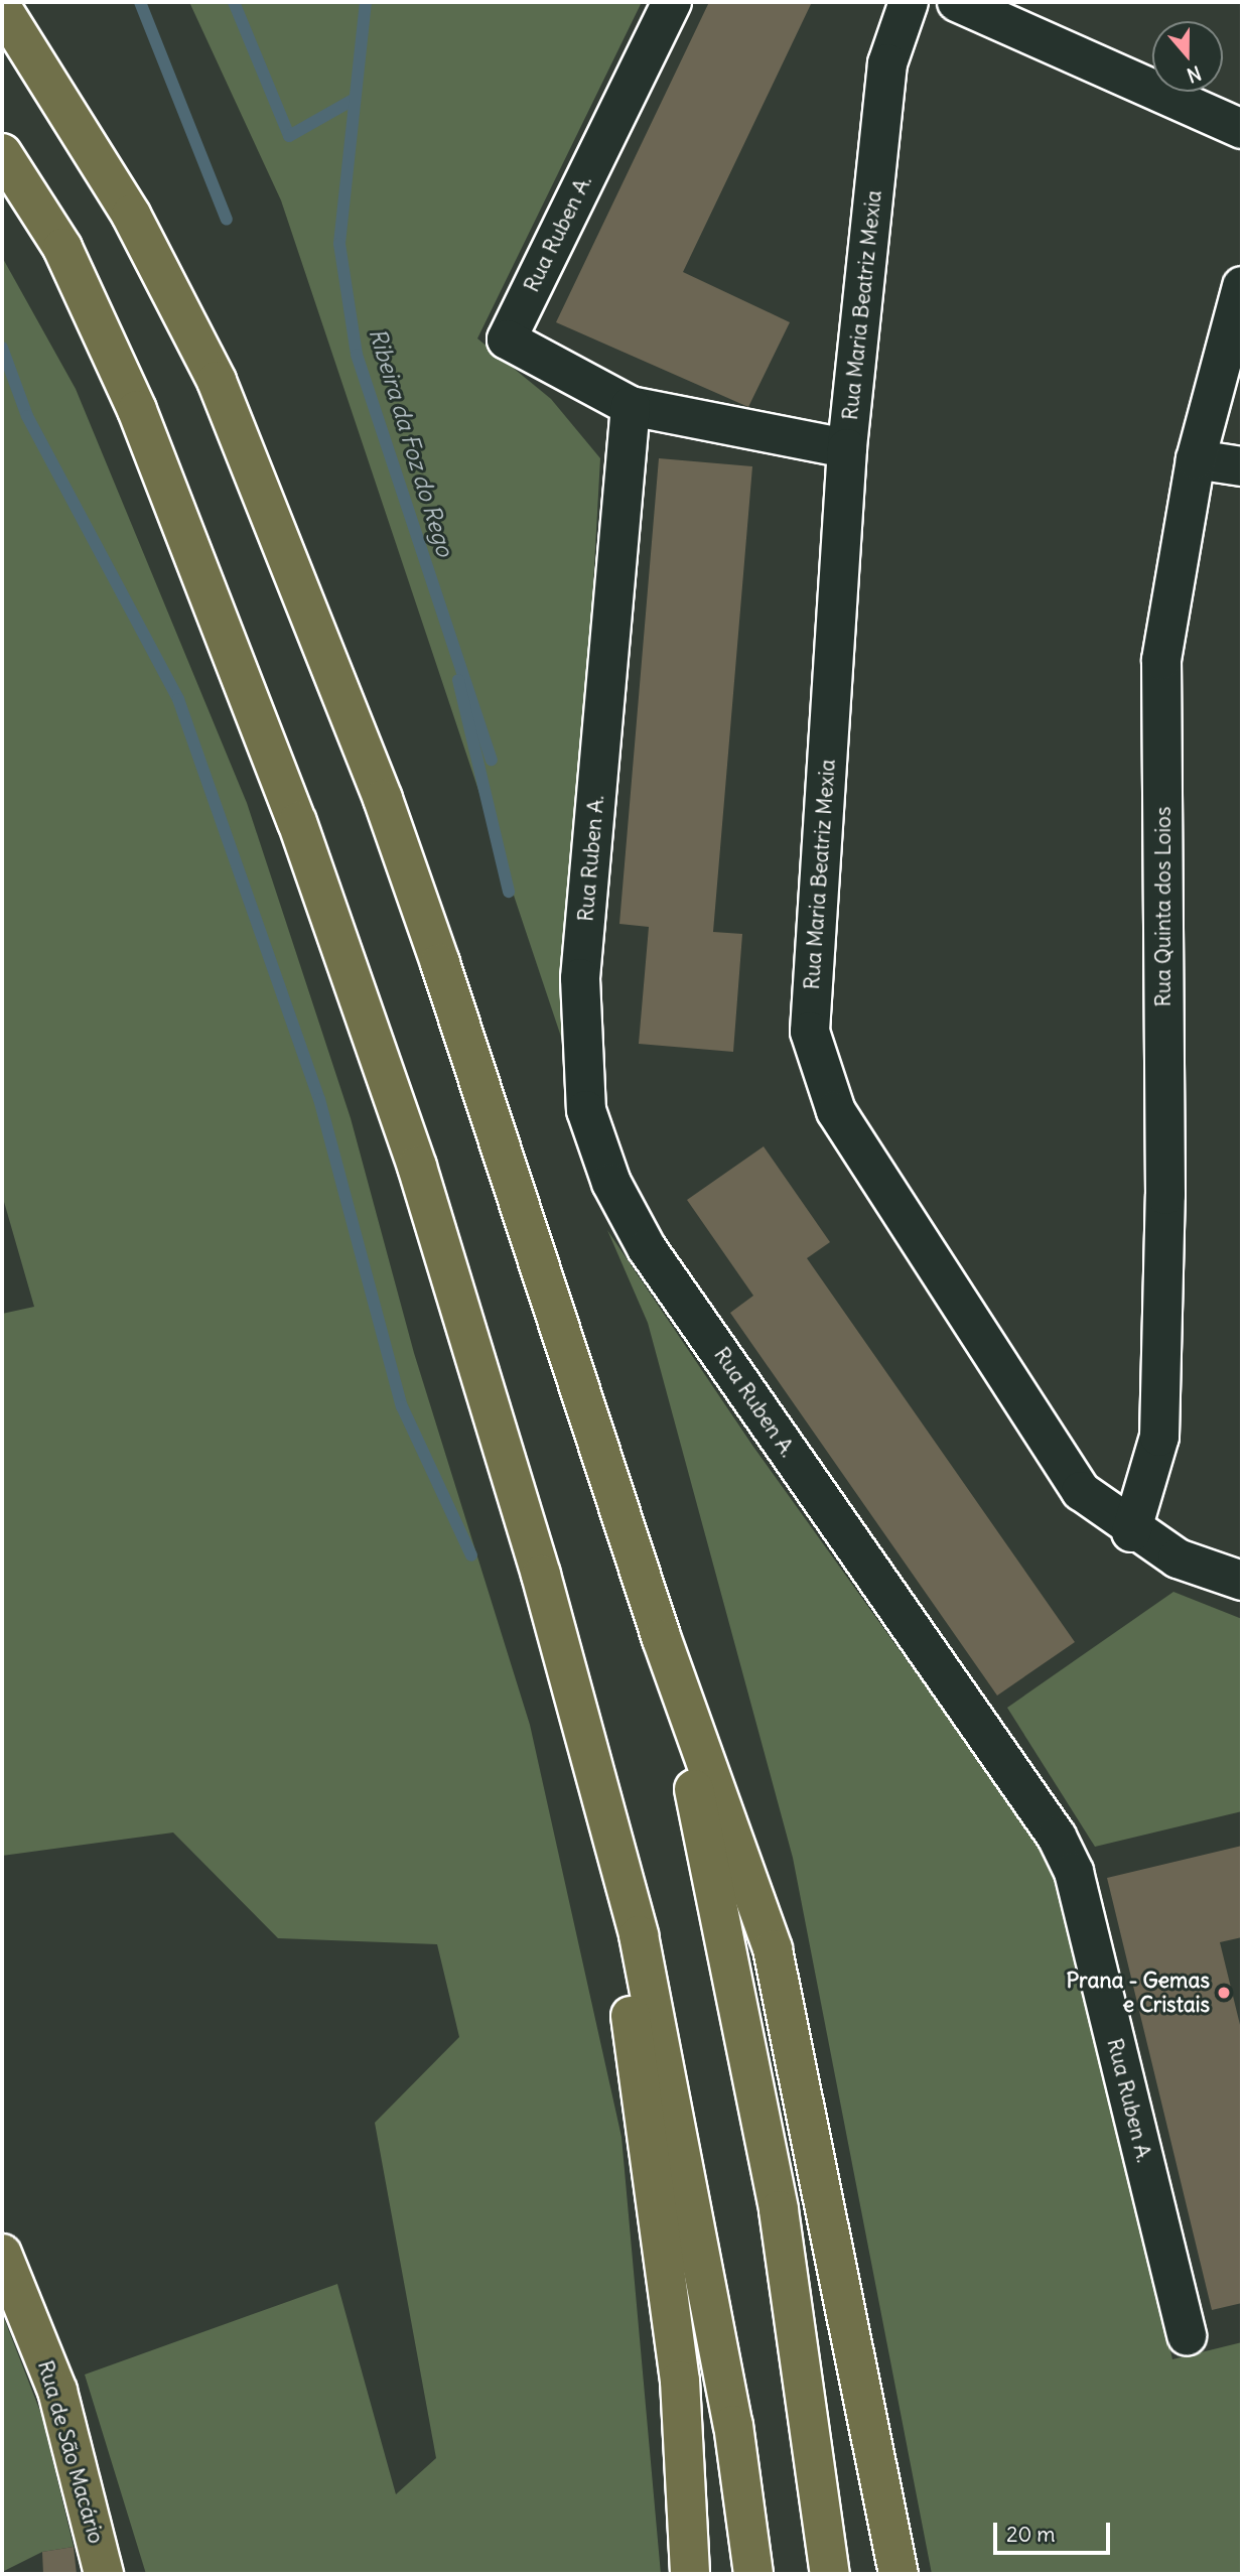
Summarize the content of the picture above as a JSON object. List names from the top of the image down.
{
  "streets": {
    "main road": ["Rua de São Macário"],
    "street": ["Rua Ruben A.", "Rua Maria Beatriz Mexia", "Rua Quinta dos Loios"]
  },
  "crossings": [
    ["Rua Ruben A.", "Rua Maria Beatriz Mexia"],
    ["Rua Maria Beatriz Mexia", "Rua Quinta dos Loios"]
  ],
  "water": ["Ribeira da Foz do Rego"],
  "places": ["Prana - Gemas e Cristais"],
  "scale_bar": "20 m",
  "north": "bottom"
}
